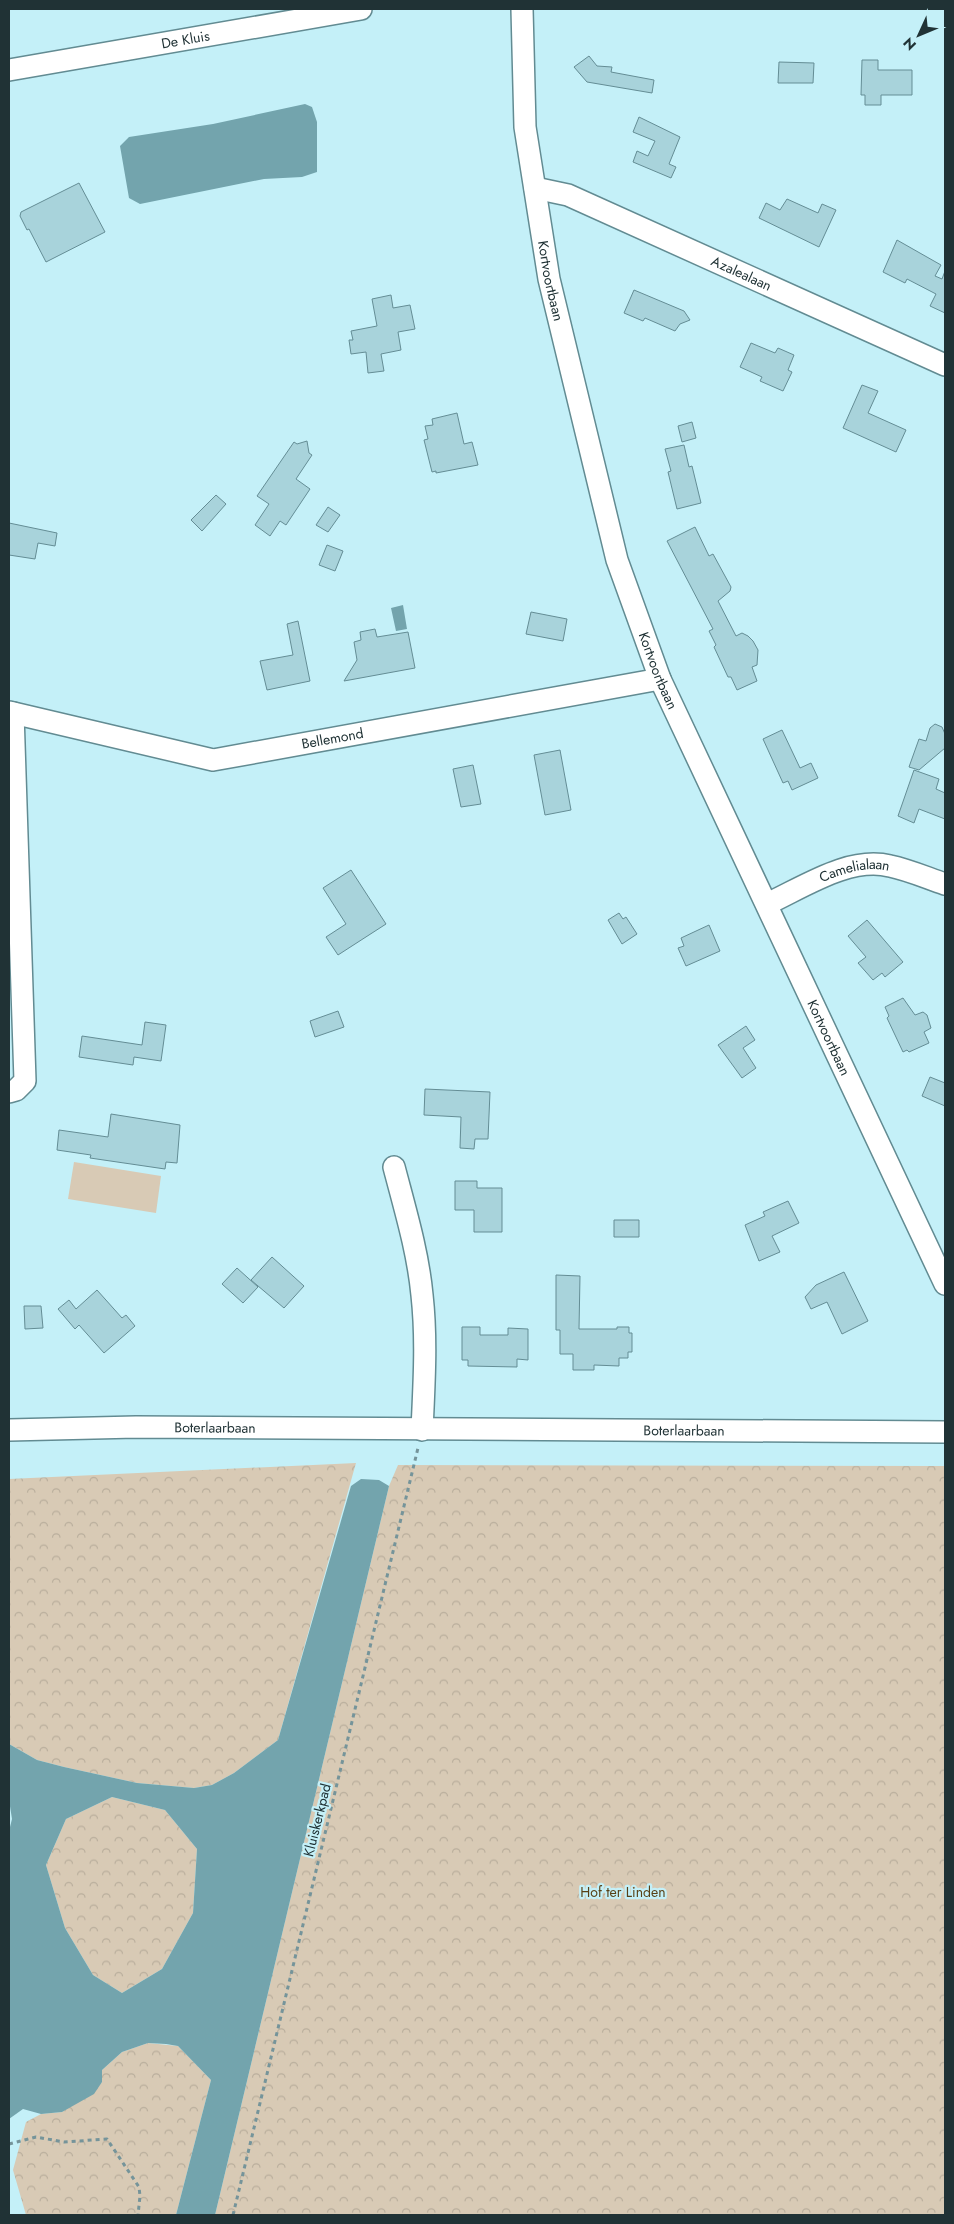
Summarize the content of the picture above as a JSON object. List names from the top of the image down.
{
  "streets": {
    "street": [
      "De Kluis",
      "Azalealaan",
      "Kortvoortbaan",
      "Bellemond",
      "Camelialaan",
      "Boterlaarbaan"
    ],
    "path": ["Kluiskerkpad"]
  },
  "crossings": [
    ["Azalealaan", "Kortvoortbaan"],
    ["Kortvoortbaan", "Bellemond"],
    ["Kortvoortbaan", "Camelialaan"],
    ["Boterlaarbaan", "Kluiskerkpad"]
  ],
  "parks": ["Hof ter Linden"],
  "north": "bottom left"
}
